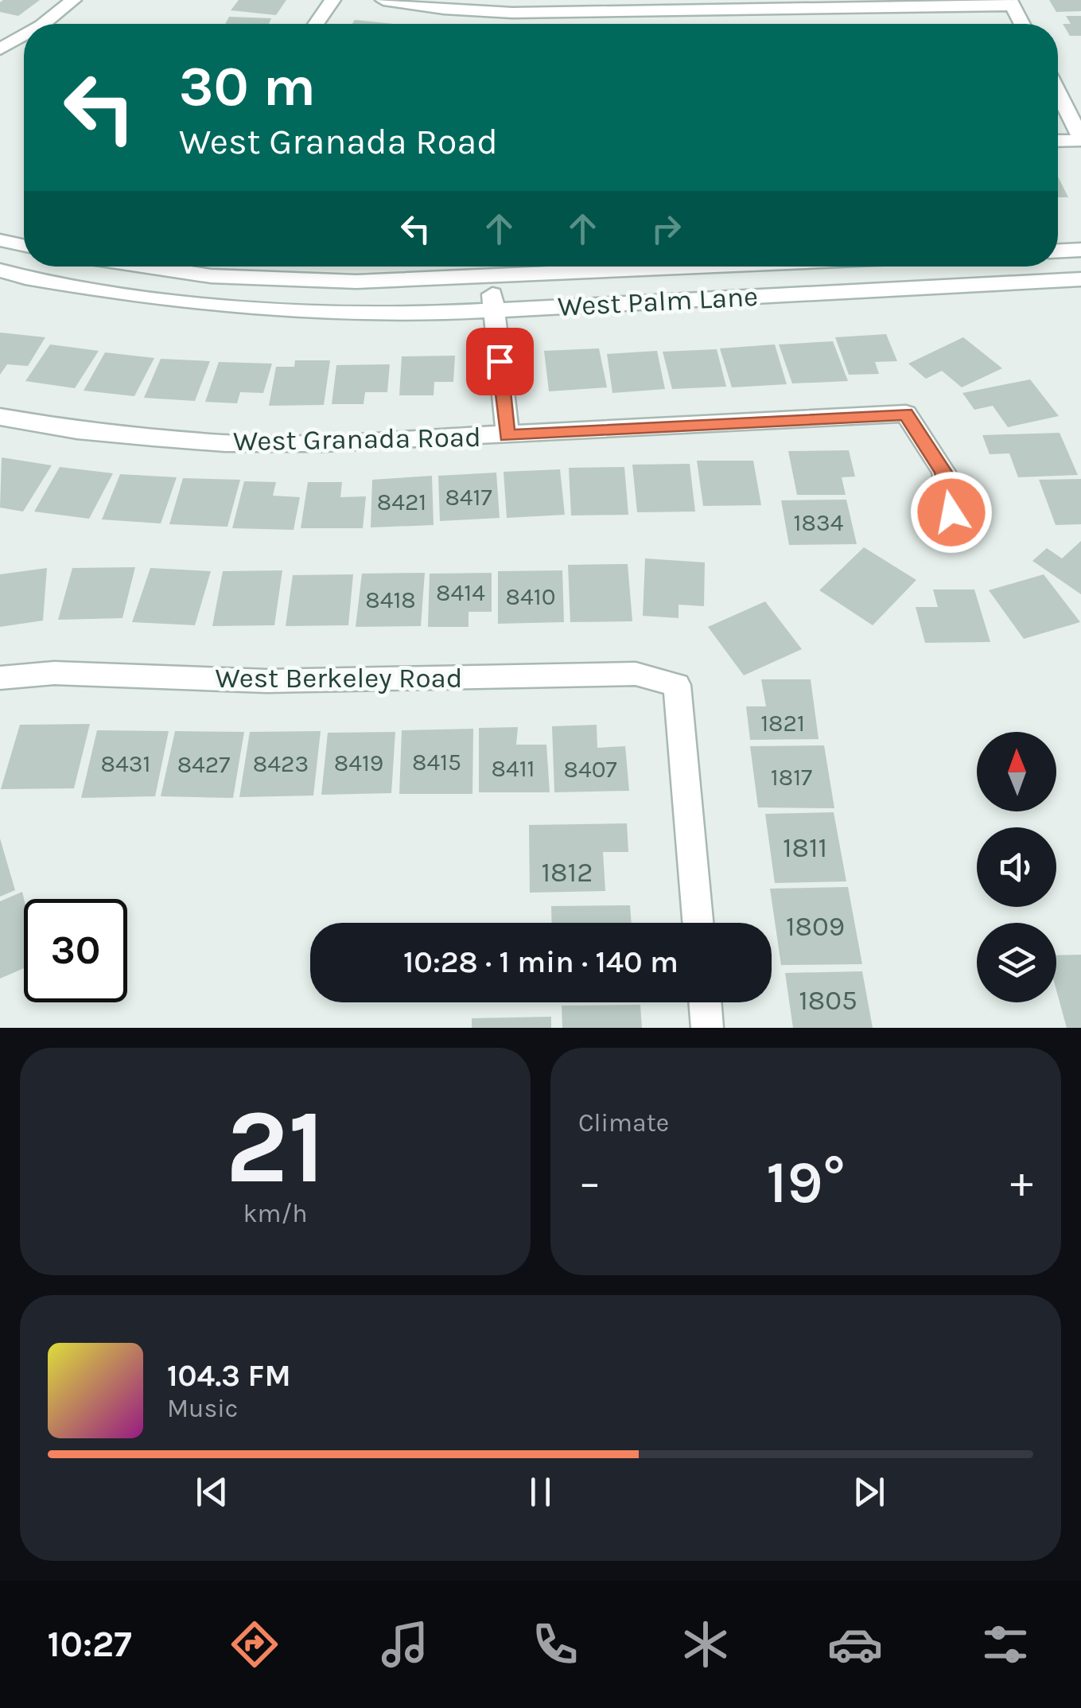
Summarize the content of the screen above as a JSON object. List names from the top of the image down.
{
  "streets": {
    "street": ["West Palm Lane", "West Granada Road", "West Berkeley Road"]
  },
  "house_numbers": [
    "8417",
    "8421",
    "1834",
    "8414",
    "8410",
    "8418",
    "1821",
    "8415",
    "8419",
    "8431",
    "8423",
    "8427",
    "8411",
    "8407",
    "1817",
    "1811",
    "1812",
    "1809",
    "1805"
  ],
  "north": "top",
  "page": {
    "turn": ["30 m", "West Granada Road"],
    "limit": "30",
    "trip": "10:28 · 1 min · 140 m",
    "tile": [
      ["21", "km/h"],
      "Climate"
    ],
    "heat": ["−", "19°", "+"],
    "song": ["104.3 FM", "Music"],
    "tabs": "10:27"
  }
}
